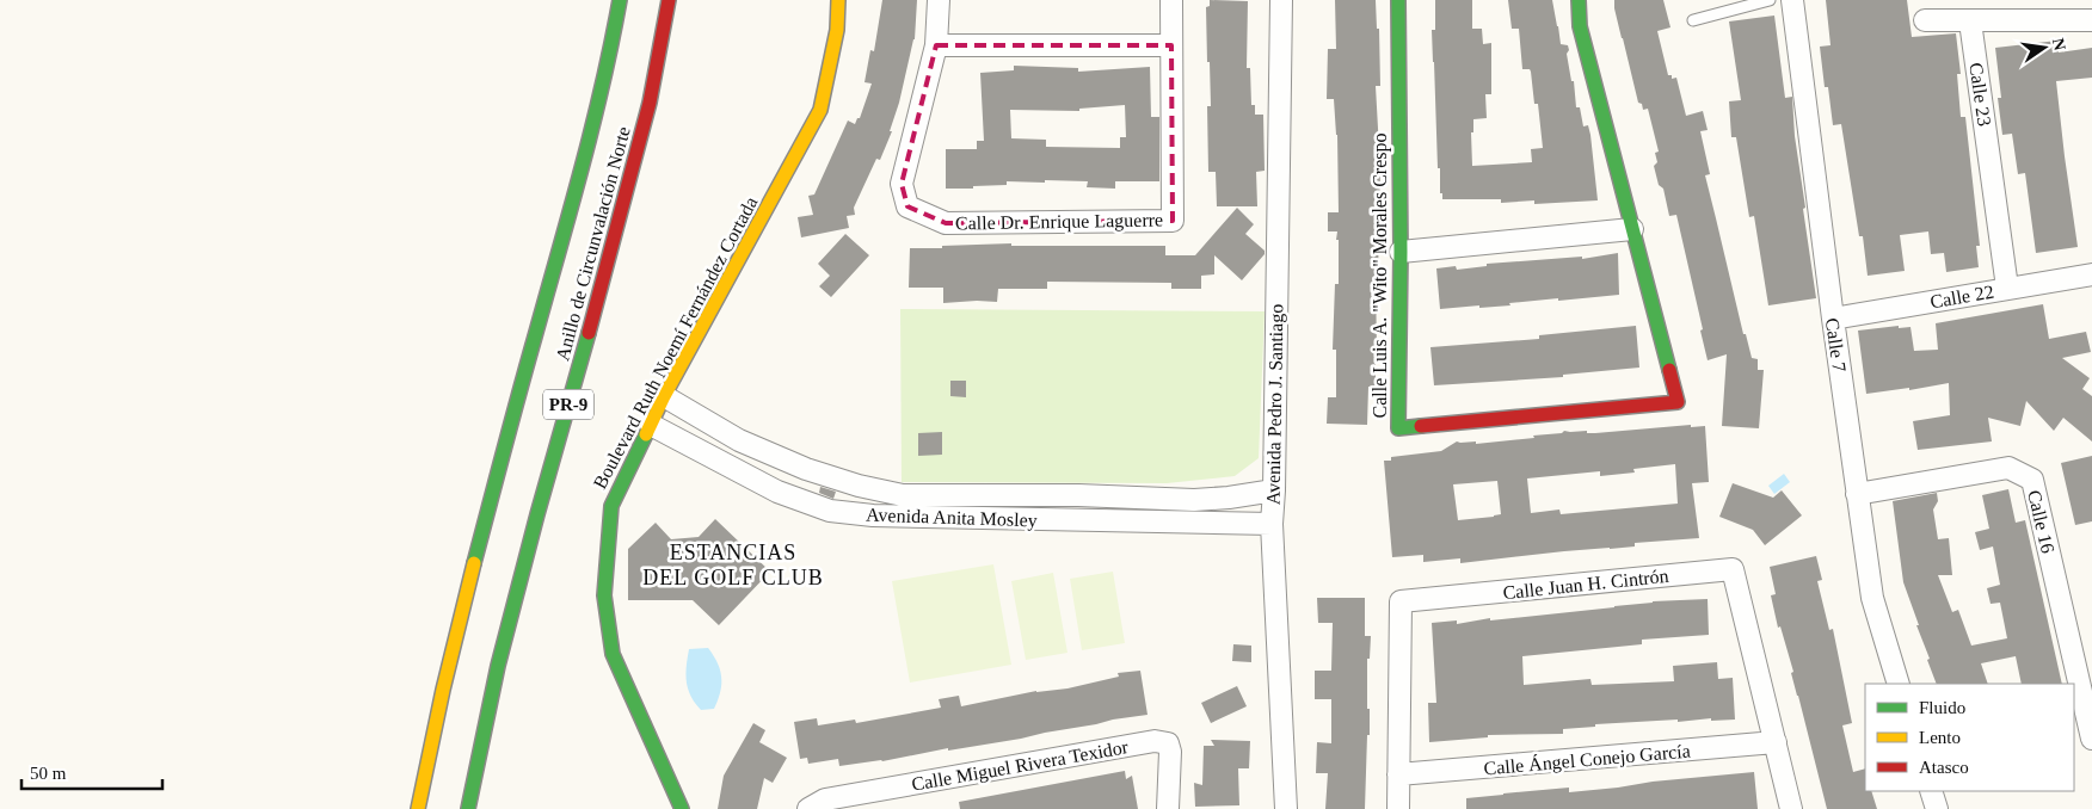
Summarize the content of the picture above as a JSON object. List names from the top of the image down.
{
  "streets": {
    "main road": [
      "Anillo de Circunvalación Norte",
      "Calle Luis A. \"Wito\" Morales Crespo",
      "Boulevard Ruth Noemí Fernández Cortada",
      "PR-9"
    ],
    "street": [
      "Calle 23",
      "Calle Dr. Enrique Laguerre",
      "Calle 22",
      "Calle 7",
      "Avenida Pedro J. Santiago",
      "Avenida Anita Mosley",
      "Calle 16",
      "Calle Juan H. Cintrón",
      "Calle Ángel Conejo García",
      "Calle Miguel Rivera Texidor"
    ]
  },
  "crossings": [
    ["Calle 23", "Calle 22"],
    ["Calle 22", "Calle 7"],
    ["Boulevard Ruth Noemí Fernández Cortada", "Avenida Anita Mosley"],
    ["Calle 7", "Calle 16"],
    ["Avenida Pedro J. Santiago", "Avenida Anita Mosley"],
    ["Calle Juan H. Cintrón", "Calle Ángel Conejo García"]
  ],
  "districts": ["ESTANCIAS DEL GOLF CLUB"],
  "legend": ["Fluido", "Lento", "Atasco"],
  "scale_bar": "50 m",
  "north": "right"
}
